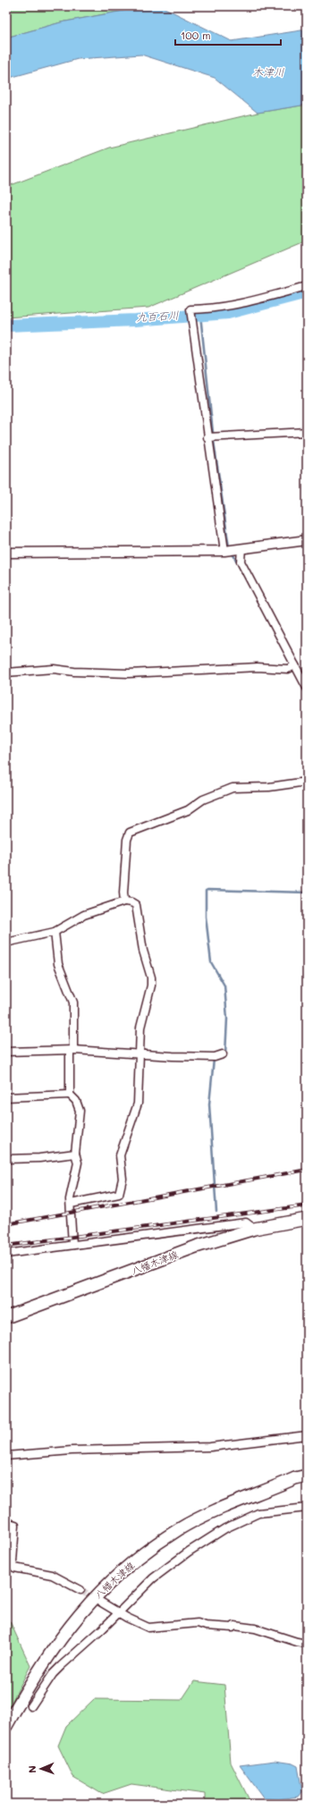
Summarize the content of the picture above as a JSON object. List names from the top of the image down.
{
  "streets": {
    "main road": ["八幡木津線"]
  },
  "water": ["木津川", "九百石川"],
  "scale_bar": "100 m",
  "north": "left"
}
